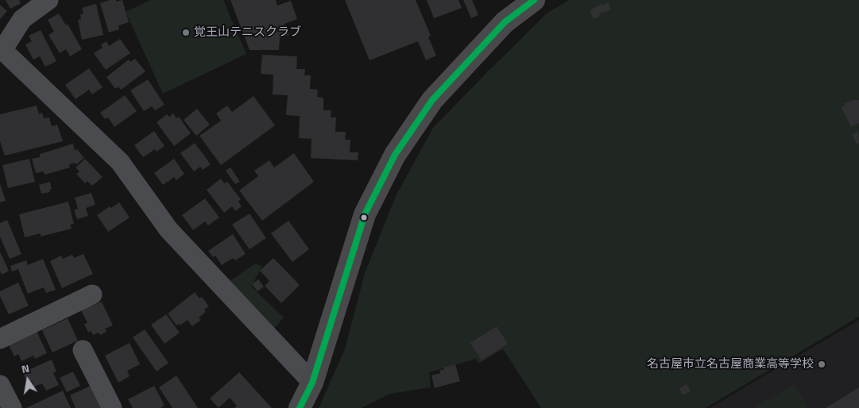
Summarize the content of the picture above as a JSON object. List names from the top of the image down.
{
  "places": ["覚王山テニスクラブ", "名古屋市立名古屋商業高等学校"],
  "north": "top"
}
